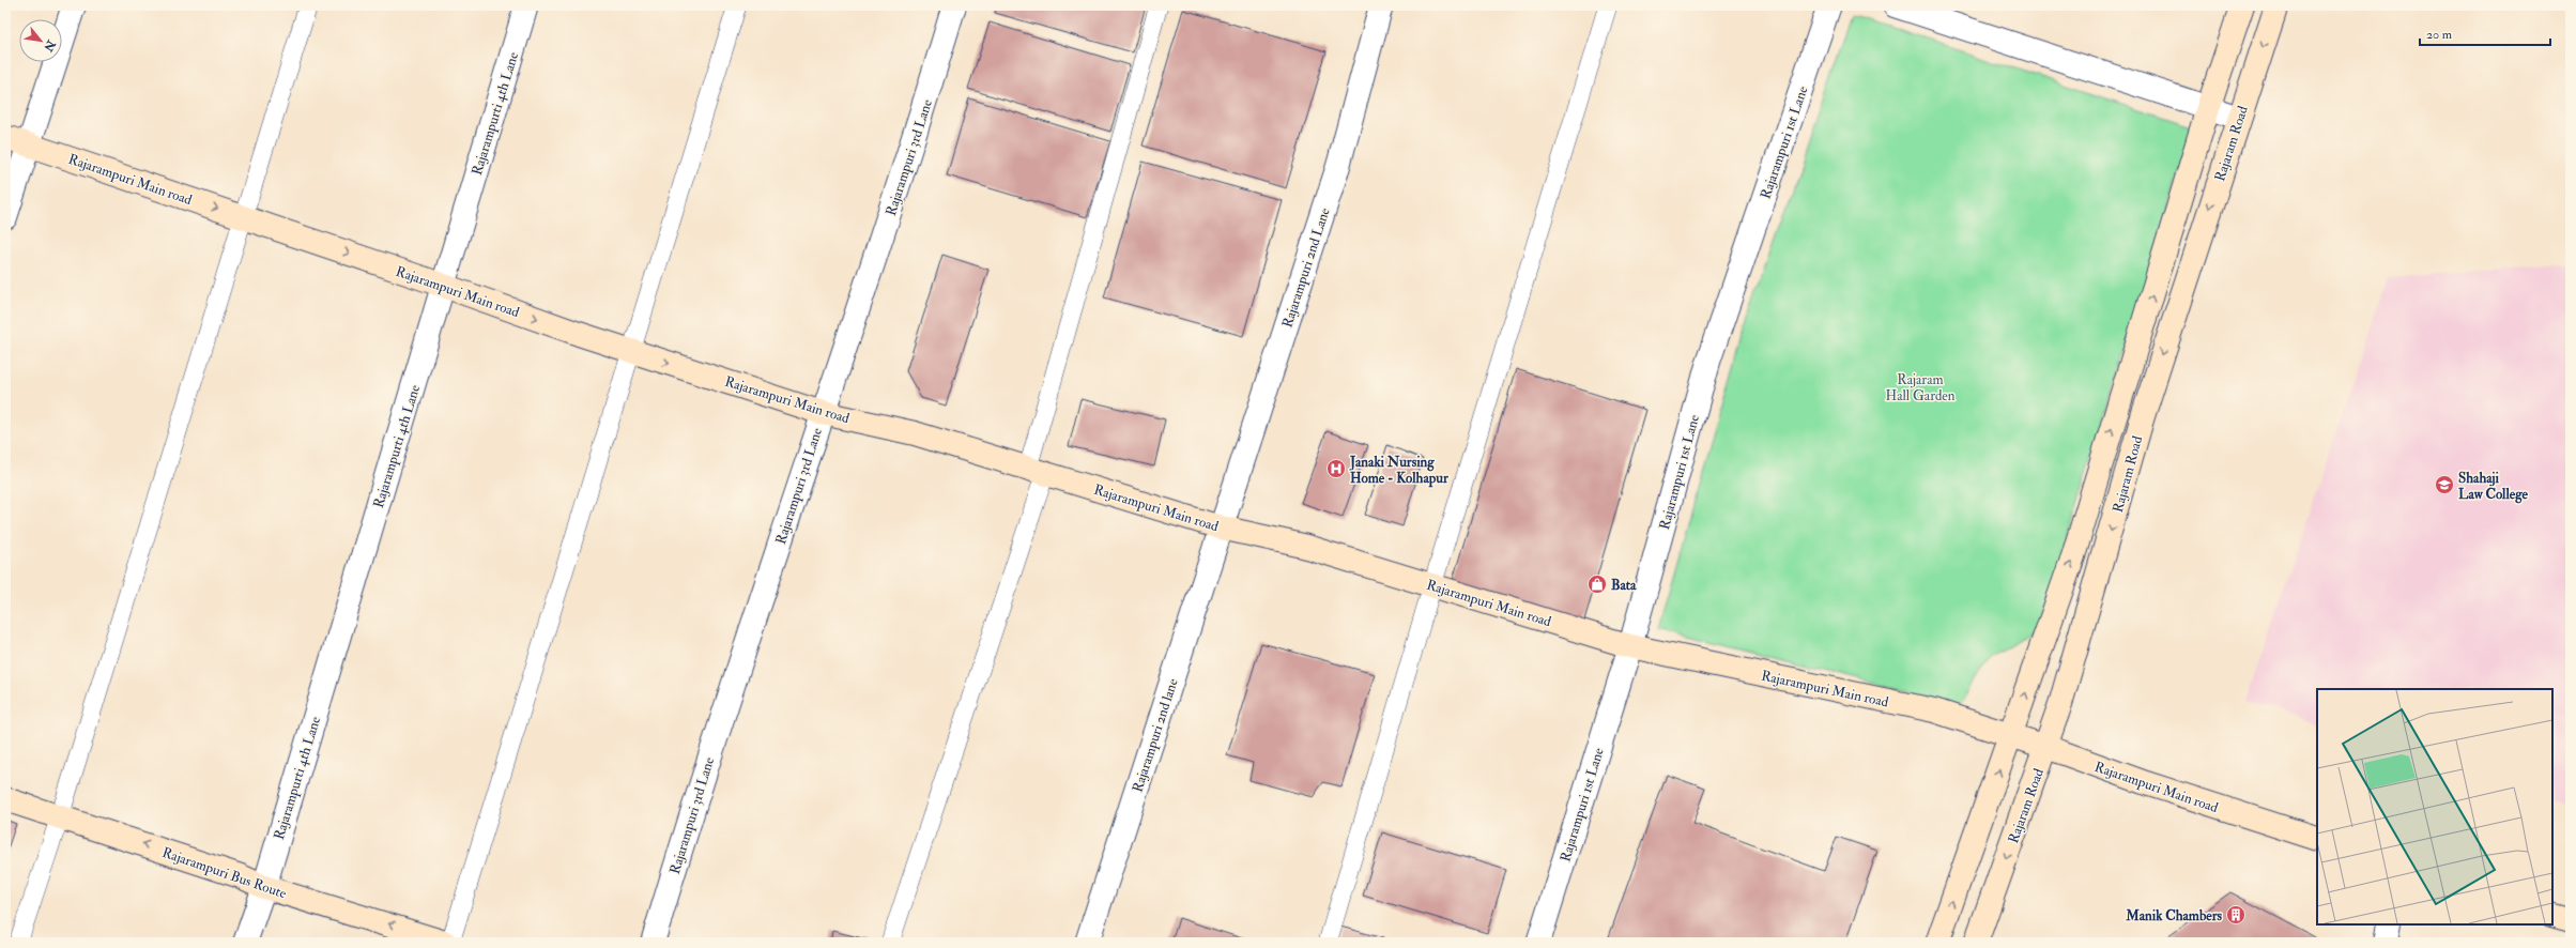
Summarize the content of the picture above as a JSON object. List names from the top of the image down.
{
  "streets": {
    "street": [
      "Rajarampurti 4th Lane",
      "Rajarampuri 1st Lane",
      "Rajaram Road",
      "Rajarampuri 3rd Lane",
      "Rajarampuri Main road",
      "Rajarampuri 2nd Lane",
      "Rajarampuri 2nd lane",
      "Rajarampuri Bus Route"
    ]
  },
  "crossings": [
    ["Rajarampurti 4th Lane", "Rajarampuri Main road"],
    ["Rajarampurti 4th Lane", "Rajarampuri Bus Route"],
    ["Rajarampuri 1st Lane", "Rajarampuri Main road"],
    ["Rajaram Road", "Rajarampuri Main road"],
    ["Rajarampuri 3rd Lane", "Rajarampuri Main road"],
    ["Rajarampuri Main road", "Rajarampuri 2nd Lane"],
    ["Rajarampuri Main road", "Rajarampuri 2nd lane"],
    ["Rajarampuri 2nd Lane", "Rajarampuri 2nd lane"]
  ],
  "one_way": ["Rajarampuri Bus Route"],
  "parks": ["Rajaram Hall Garden"],
  "places": {
    "hospital": ["Janaki Nursing Home - Kolhapur"],
    "school or university": ["Shahaji Law College"],
    "shop": ["Bata"],
    "building": ["Manik Chambers"]
  },
  "scale_bar": "20 m",
  "north": "bottom right"
}
